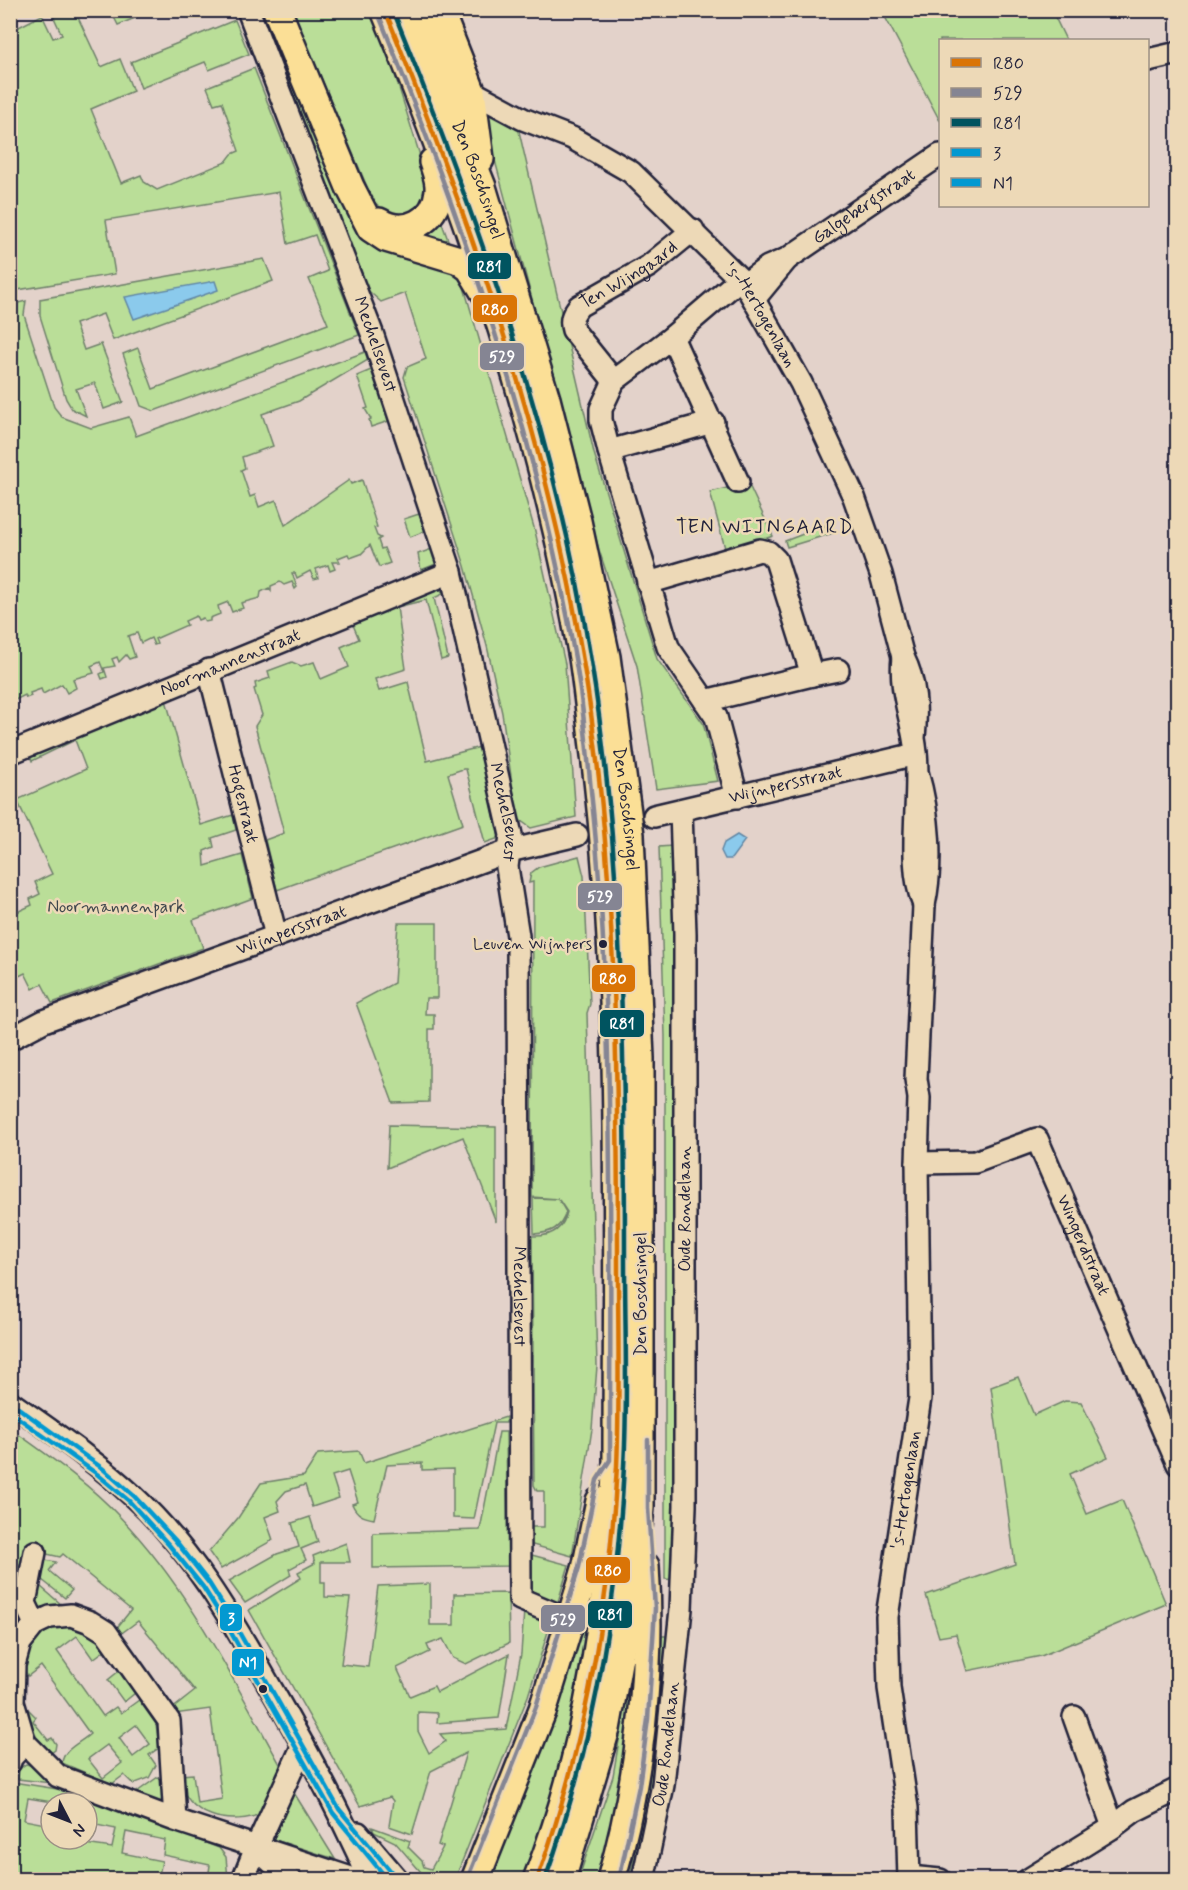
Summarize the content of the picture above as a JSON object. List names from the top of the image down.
{
  "streets": {
    "main road": ["Den Boschsingel"],
    "street": [
      "Galgebergstraat",
      "Ten Wijngaard",
      "'s-Hertogenlaan",
      "Mechelsevest",
      "Noormannenstraat",
      "Wijnpersstraat",
      "Hogestraat",
      "Oude Rondelaan",
      "Wingerdstraat"
    ]
  },
  "crossings": [
    ["Galgebergstraat", "'s-Hertogenlaan"],
    ["Ten Wijngaard", "'s-Hertogenlaan"],
    ["'s-Hertogenlaan", "Wijnpersstraat"],
    ["'s-Hertogenlaan", "Wingerdstraat"],
    ["Mechelsevest", "Noormannenstraat"],
    ["Mechelsevest", "Wijnpersstraat"],
    ["Noormannenstraat", "Hogestraat"],
    ["Wijnpersstraat", "Hogestraat"],
    ["Wijnpersstraat", "Oude Rondelaan"]
  ],
  "districts": ["TEN WIJNGAARD"],
  "parks": ["Noormannenpark"],
  "places": ["Leuven Wijnpers"],
  "lines": [
    "transit line R80",
    "transit line R81",
    "transit line 529",
    "transit line 3",
    "transit line N1"
  ],
  "legend": [
    "R80",
    "529",
    "R81",
    "3",
    "N1"
  ],
  "north": "bottom right"
}
